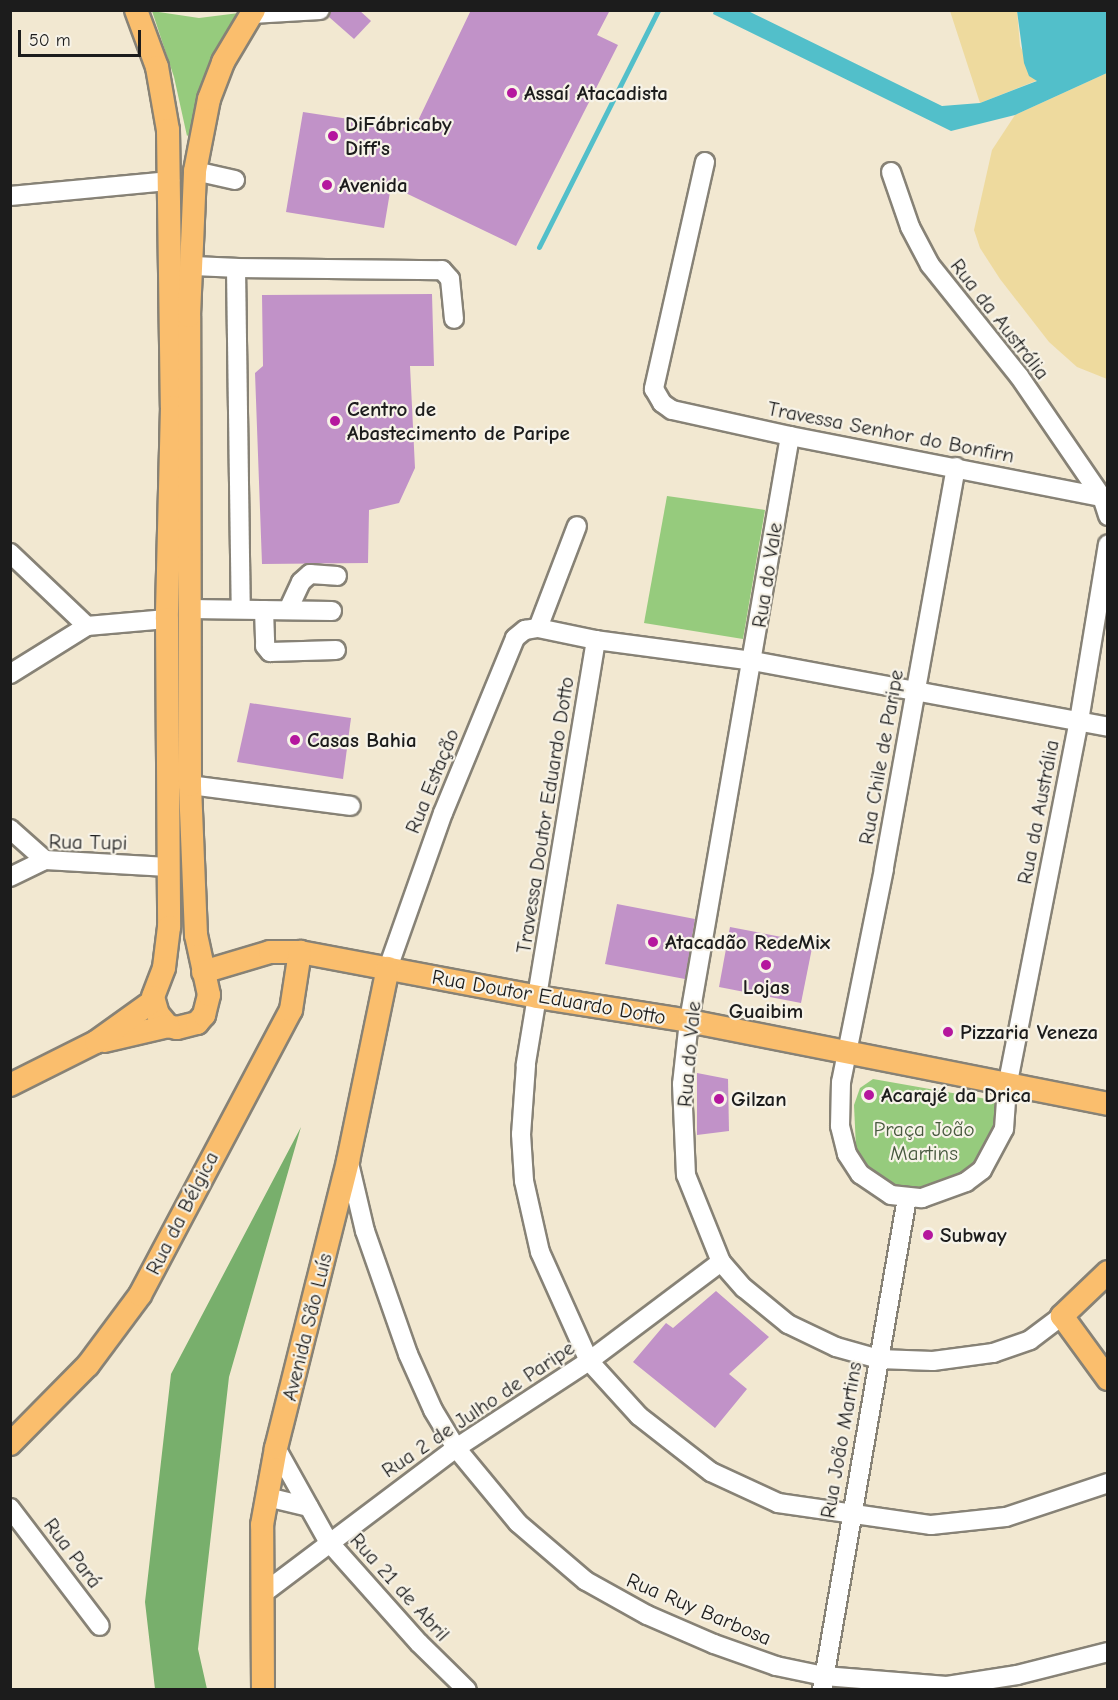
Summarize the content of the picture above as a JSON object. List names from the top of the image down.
{
  "streets": {
    "main road": [
      "Rua do Vale",
      "Rua Doutor Eduardo Dotto",
      "Rua da Bélgica",
      "Avenida São Luís"
    ],
    "street": [
      "Rua da Austrália",
      "Travessa Senhor do Bonfirn",
      "Rua Chile de Paripe",
      "Rua Estação",
      "Travessa Doutor Eduardo Dotto",
      "Rua Tupi",
      "Rua 2 de Julho de Paripe",
      "Rua João Martins",
      "Rua Pará",
      "Rua 21 de Abril",
      "Rua Ruy Barbosa"
    ]
  },
  "crossings": [
    ["Rua da Austrália", "Travessa Senhor do Bonfirn"],
    ["Rua da Austrália", "Rua Doutor Eduardo Dotto"],
    ["Travessa Senhor do Bonfirn", "Rua do Vale"],
    ["Travessa Senhor do Bonfirn", "Rua Chile de Paripe"],
    ["Rua do Vale", "Rua Doutor Eduardo Dotto"],
    ["Rua do Vale", "Rua 2 de Julho de Paripe"],
    ["Rua do Vale", "Rua João Martins"],
    ["Rua Chile de Paripe", "Rua Doutor Eduardo Dotto"],
    ["Rua Estação", "Rua Doutor Eduardo Dotto"],
    ["Rua Estação", "Avenida São Luís"],
    ["Travessa Doutor Eduardo Dotto", "Rua Doutor Eduardo Dotto"],
    ["Travessa Doutor Eduardo Dotto", "Rua 2 de Julho de Paripe"],
    ["Travessa Doutor Eduardo Dotto", "Rua João Martins"],
    ["Rua Doutor Eduardo Dotto", "Rua da Bélgica"],
    ["Rua Doutor Eduardo Dotto", "Avenida São Luís"],
    ["Avenida São Luís", "Rua 2 de Julho de Paripe"],
    ["Avenida São Luís", "Rua 21 de Abril"],
    ["Avenida São Luís", "Rua Ruy Barbosa"],
    ["Rua 2 de Julho de Paripe", "Rua 21 de Abril"],
    ["Rua 2 de Julho de Paripe", "Rua Ruy Barbosa"],
    ["Rua João Martins", "Rua Ruy Barbosa"]
  ],
  "parks": ["Praça João Martins"],
  "places": [
    "Assaí Atacadista",
    "DiFábricaby Diff's",
    "Avenida",
    "Centro de Abastecimento de Paripe",
    "Casas Bahia",
    "Atacadão RedeMix",
    "Lojas Guaibim",
    "Pizzaria Veneza",
    "Acarajé da Drica",
    "Gilzan",
    "Subway"
  ],
  "scale_bar": "50 m"
}
